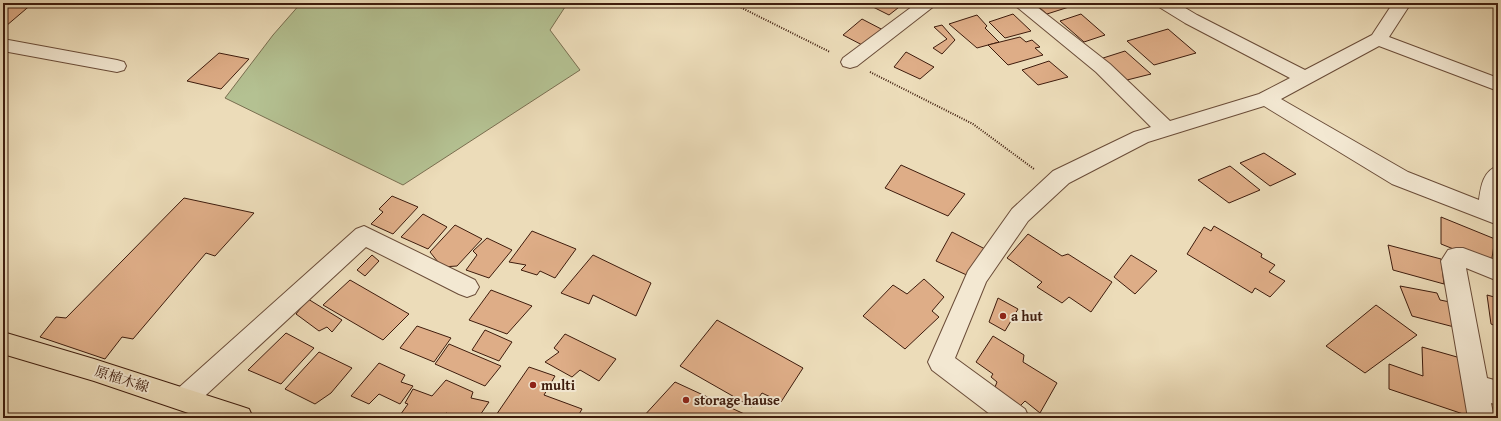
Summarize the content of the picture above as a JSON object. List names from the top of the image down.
{
  "streets": {
    "main road": ["原植木線"]
  },
  "places": ["a hut", "multi", "storage hause"]
}
